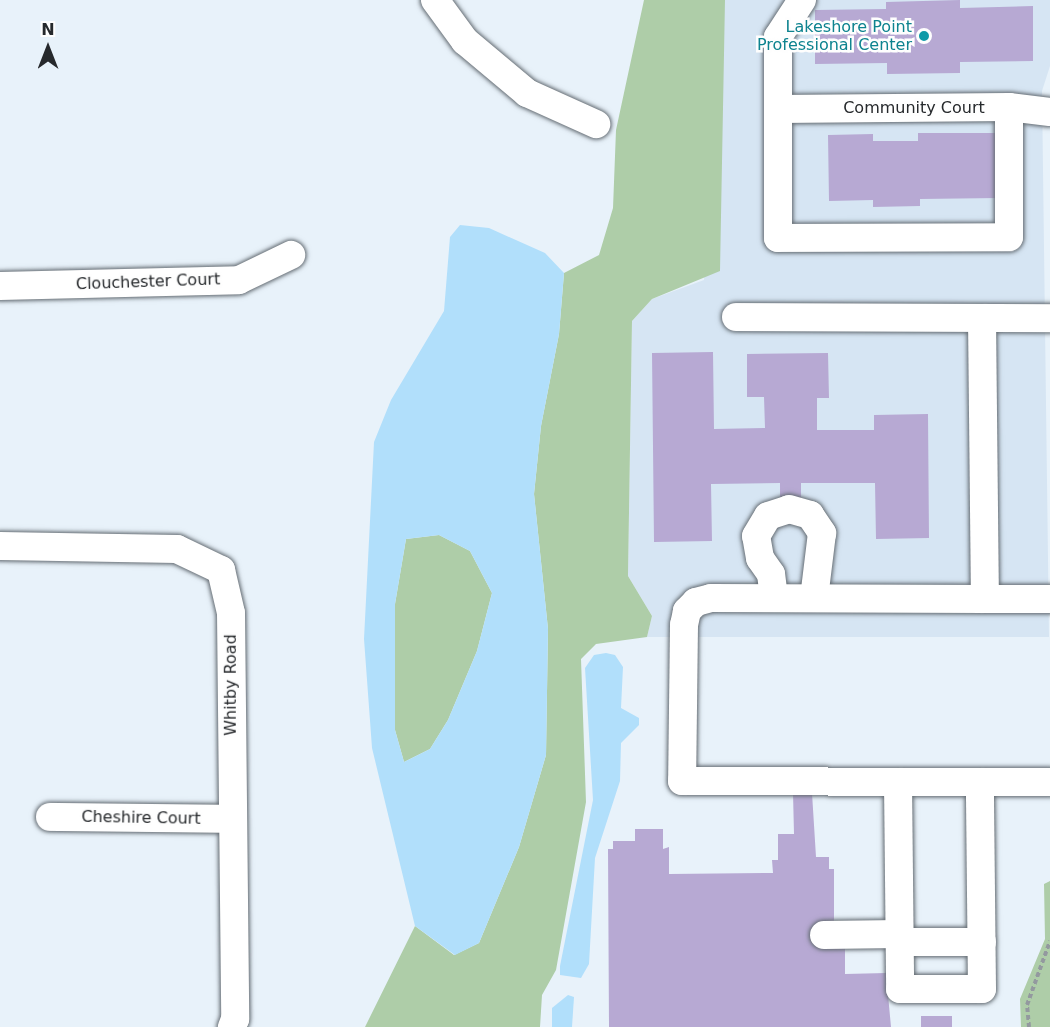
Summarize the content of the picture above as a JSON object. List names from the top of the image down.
{
  "streets": {
    "street": [
      "Community Court",
      "Clouchester Court",
      "Whitby Road",
      "Cheshire Court"
    ]
  },
  "crossings": [
    ["Whitby Road", "Cheshire Court"]
  ],
  "places": ["Lakeshore Point Professional Center"],
  "north": "top"
}
